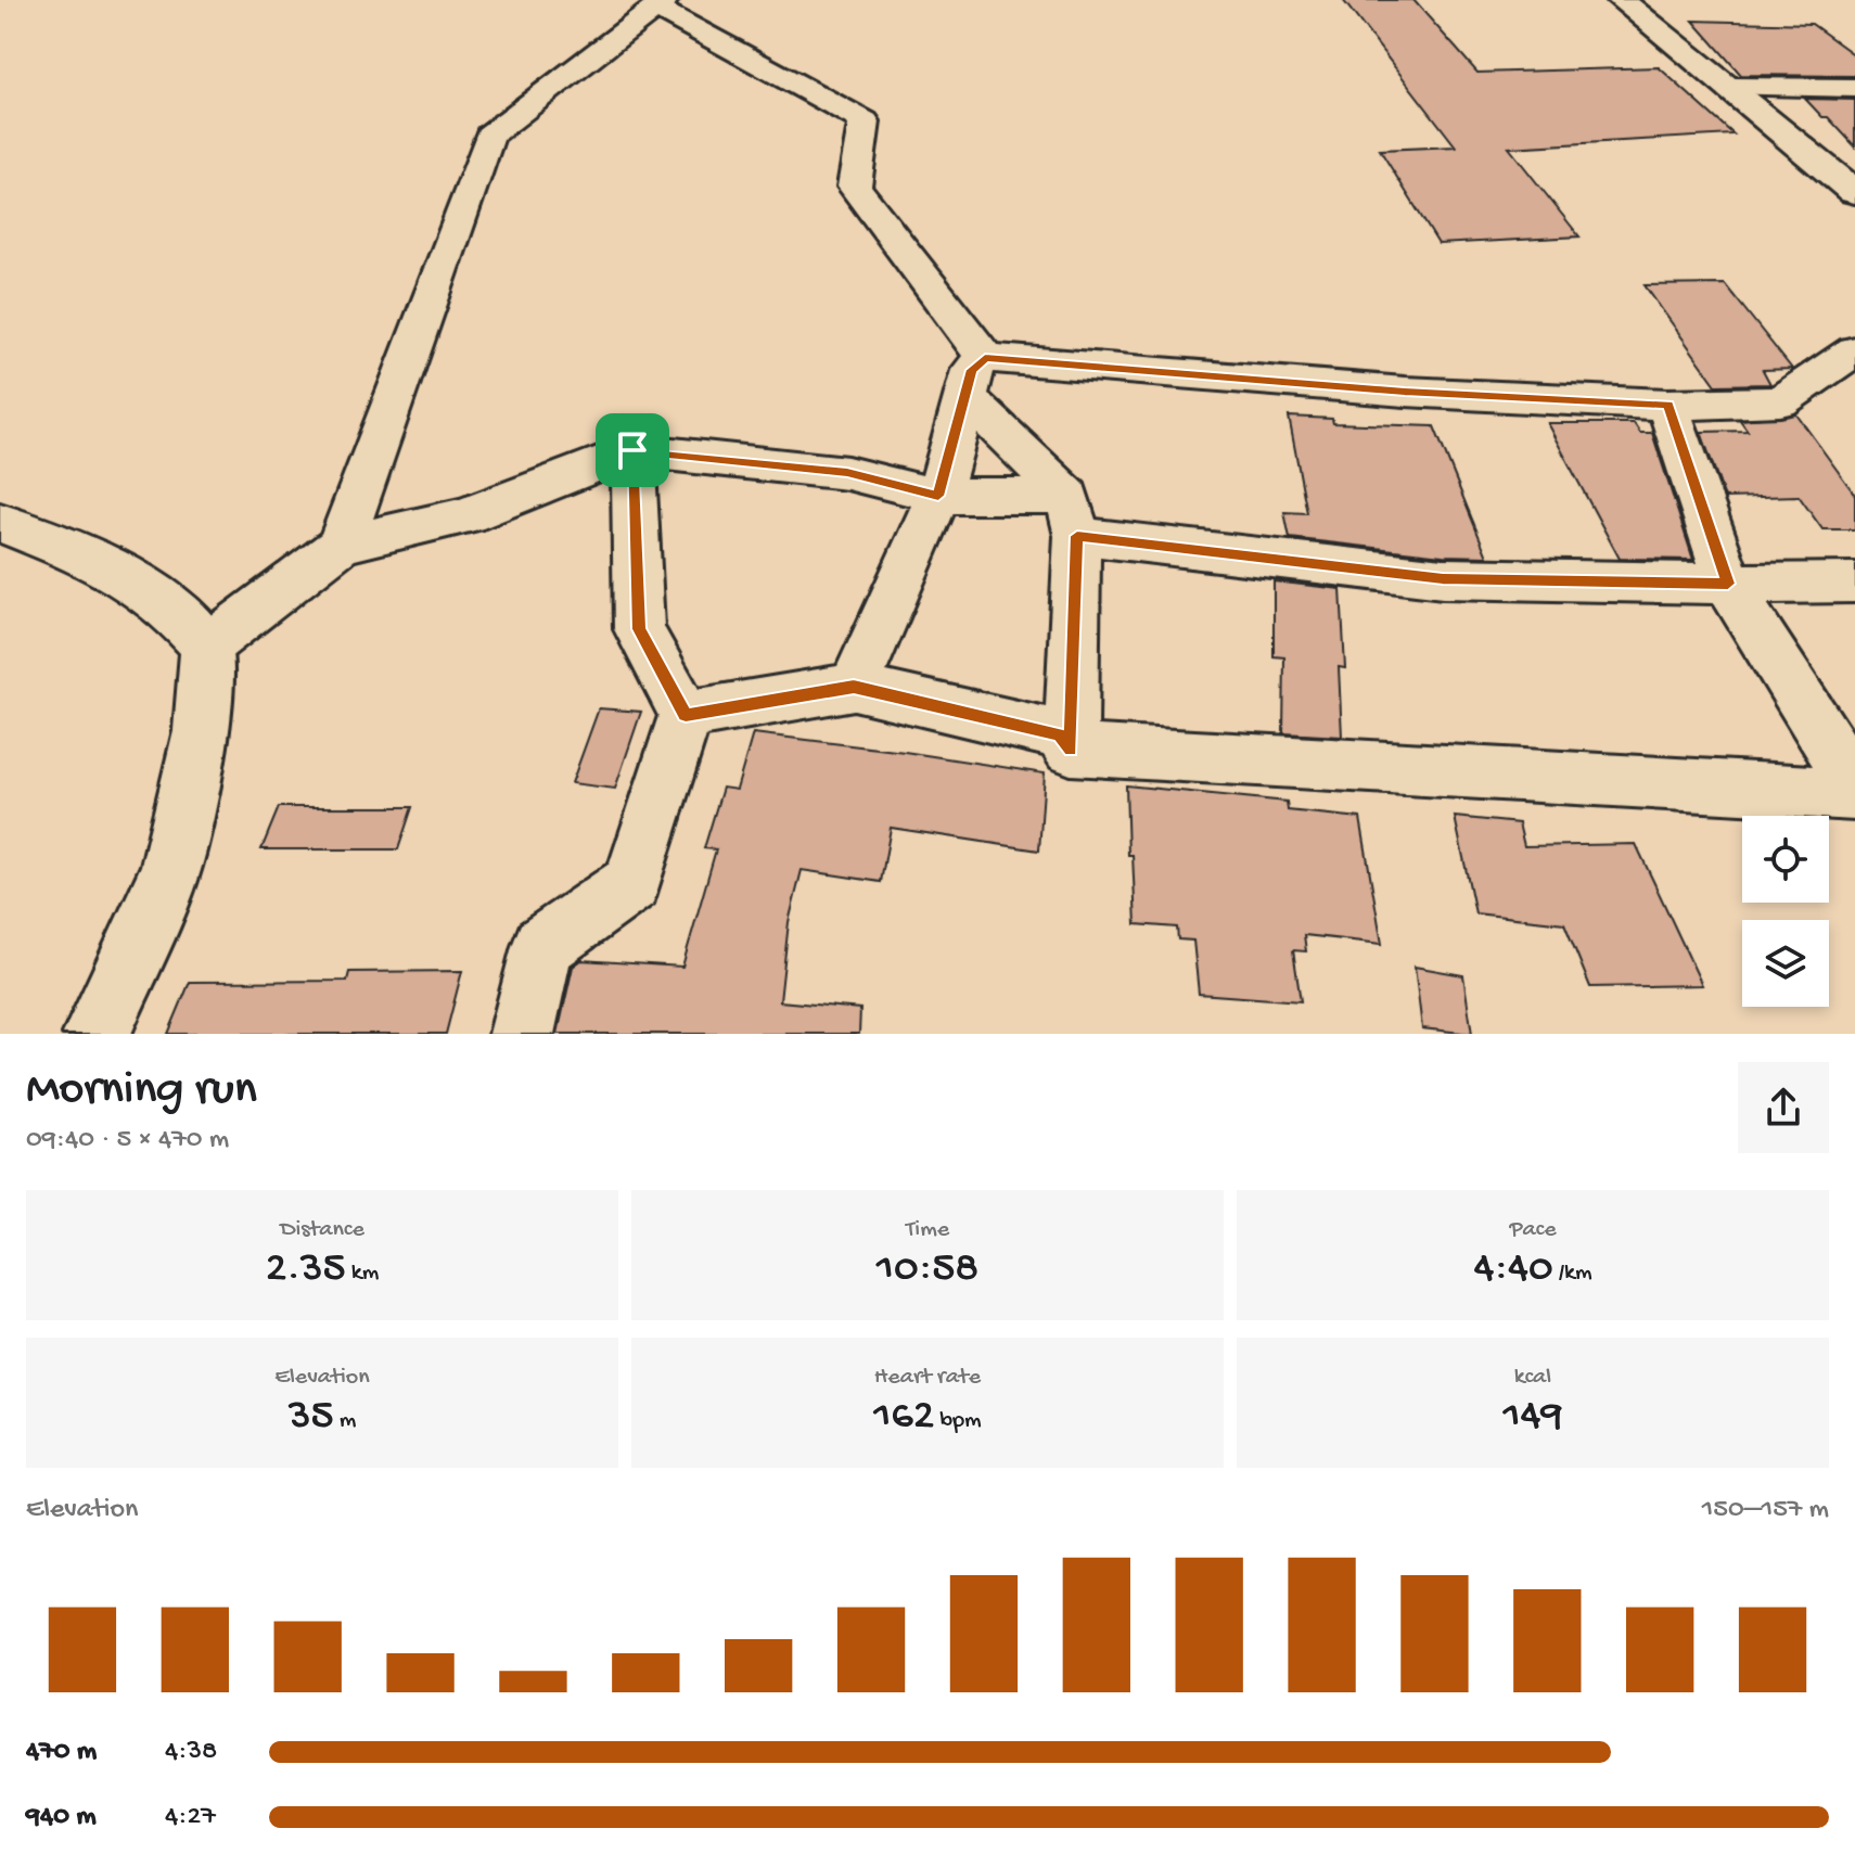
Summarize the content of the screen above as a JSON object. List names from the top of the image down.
{
  "page": {
    "heading": ["Morning run", "09:40 · 5 × 470 m"],
    "stats": [
      ["Distance", "2.35 km"],
      ["Time", "10:58"],
      ["Pace", "4:40 /km"],
      ["Elevation", "35 m"],
      ["Heart rate", "162 bpm"],
      ["kcal", "149"]
    ],
    "chart": ["Elevation", "150–157 m"],
    "list": [
      {
        "name": "470 m",
        "note": "4:38"
      },
      {
        "name": "940 m",
        "note": "4:27"
      }
    ]
  }
}
